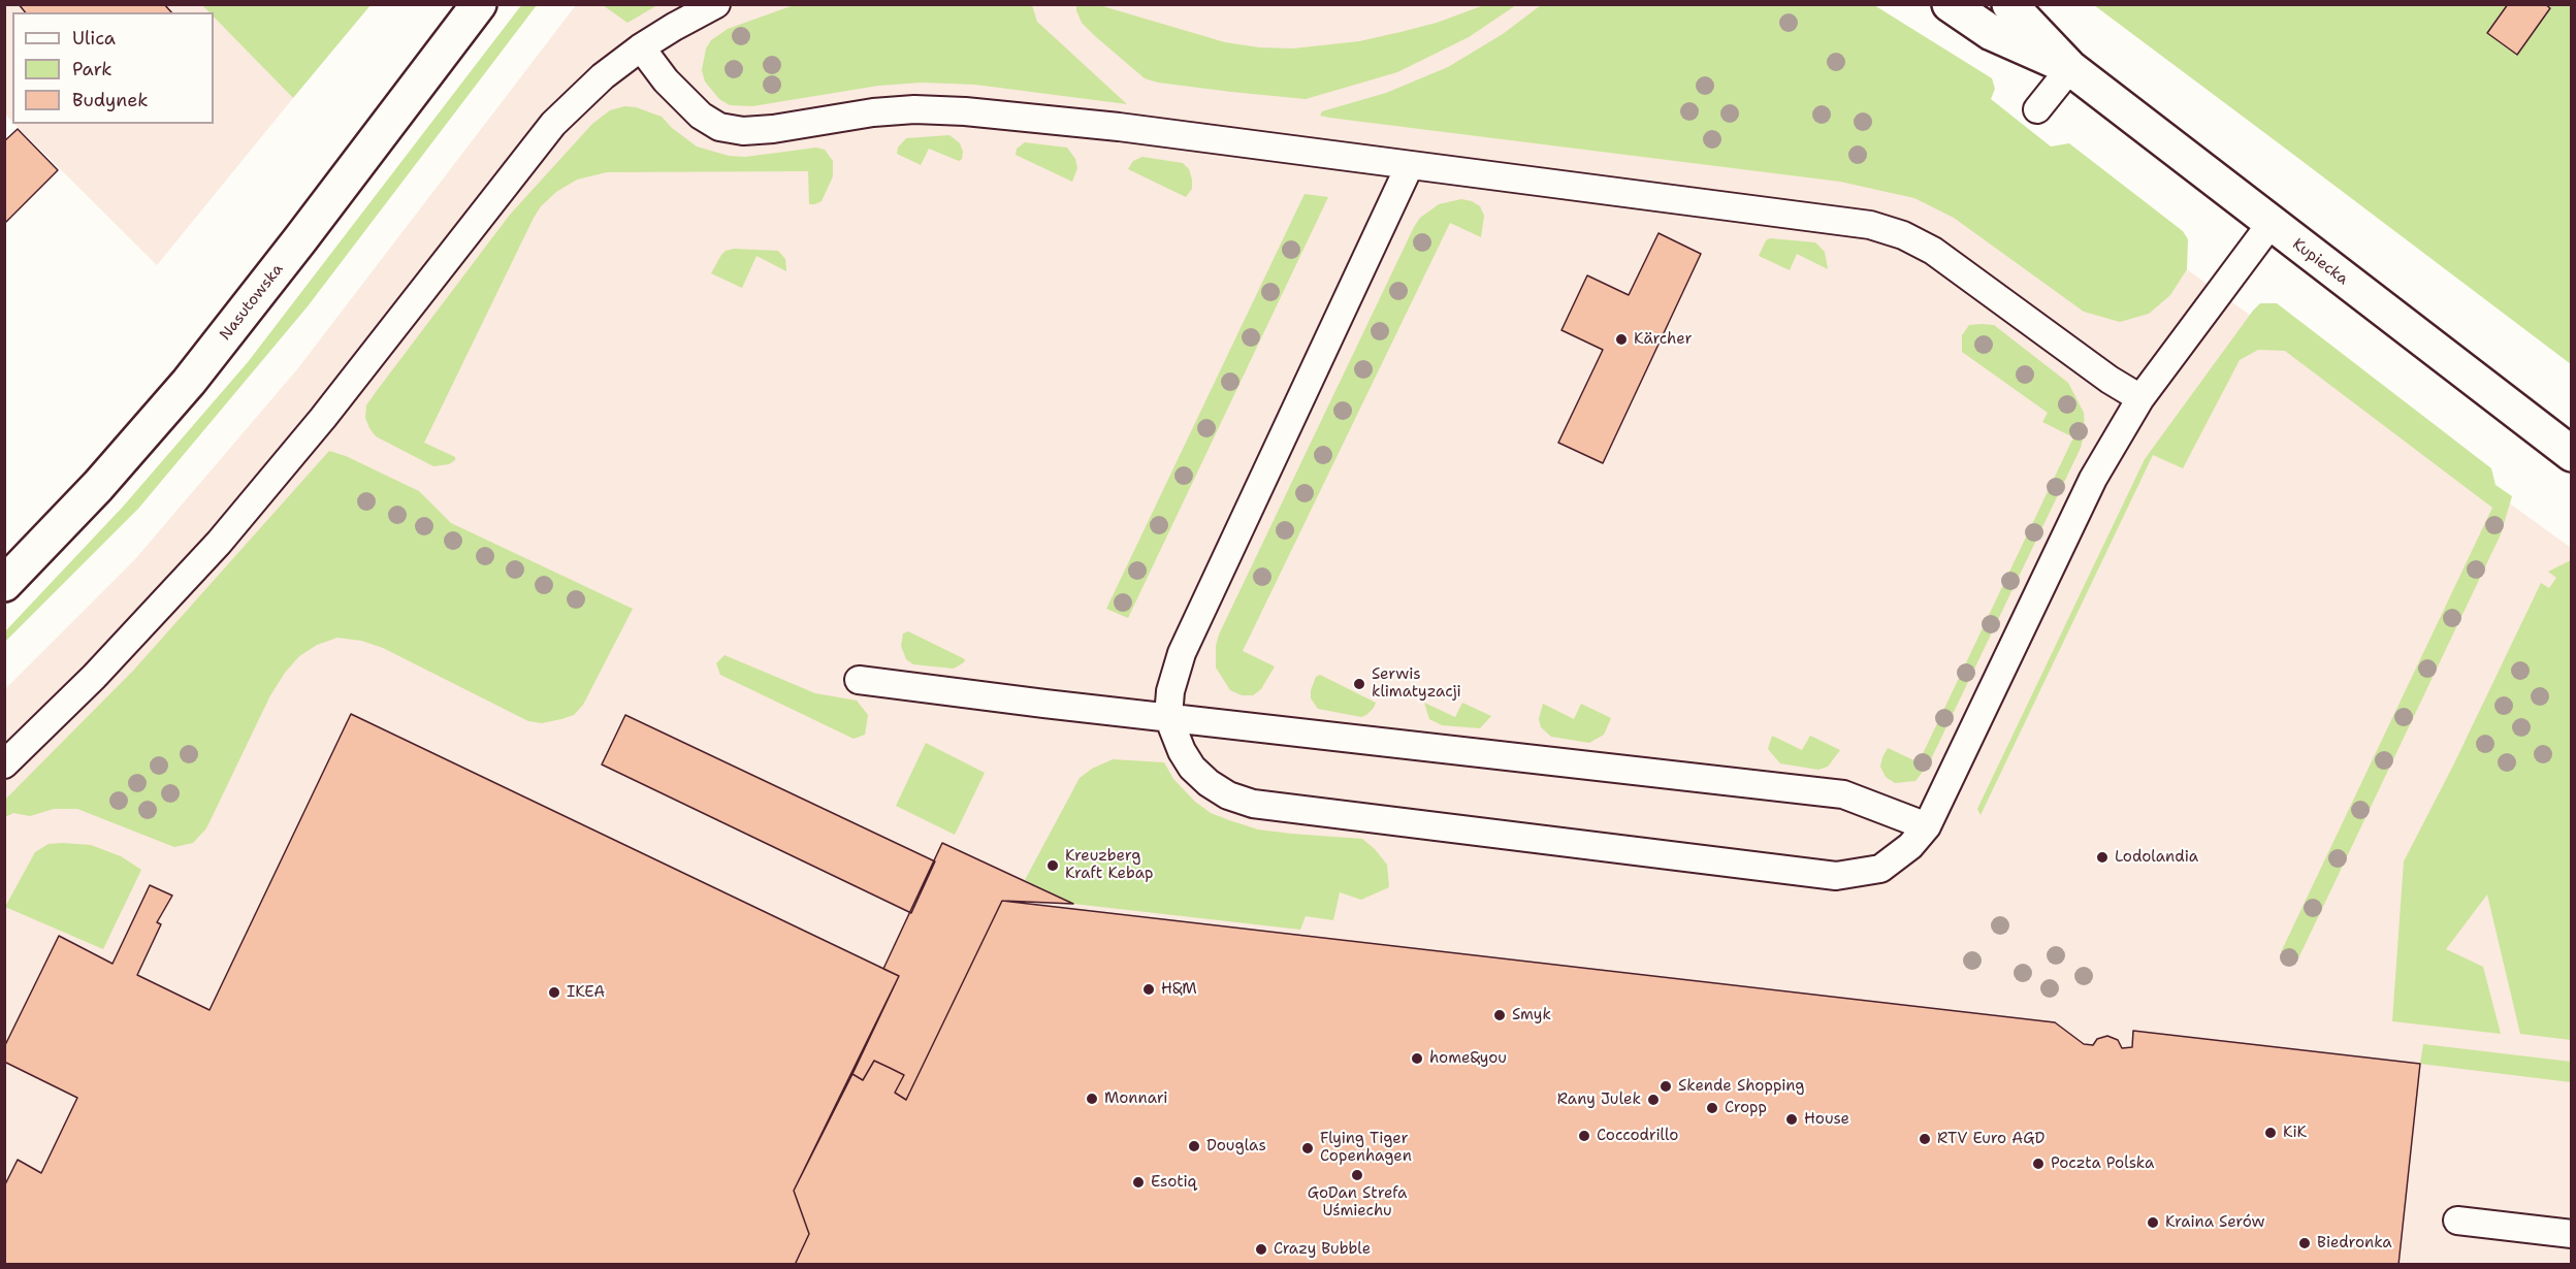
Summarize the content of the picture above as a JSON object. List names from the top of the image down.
{
  "streets": {
    "street": ["Kupiecka", "Nasutowska"]
  },
  "places": [
    "Kärcher",
    "Serwis klimatyzacji",
    "Lodolandia",
    "Kreuzberg Kraft Kebap",
    "H&M",
    "IKEA",
    "Smyk",
    "home&you",
    "Skende Shopping",
    "Monnari",
    "Rany Julek",
    "Cropp",
    "House",
    "KiK",
    "Coccodrillo",
    "RTV Euro AGD",
    "Douglas",
    "Flying Tiger Copenhagen",
    "Poczta Polska",
    "GoDan Strefa Uśmiechu",
    "Esotiq",
    "Kraina Serów",
    "Biedronka",
    "Crazy Bubble"
  ],
  "legend": ["Ulica", "Park", "Budynek"]
}
